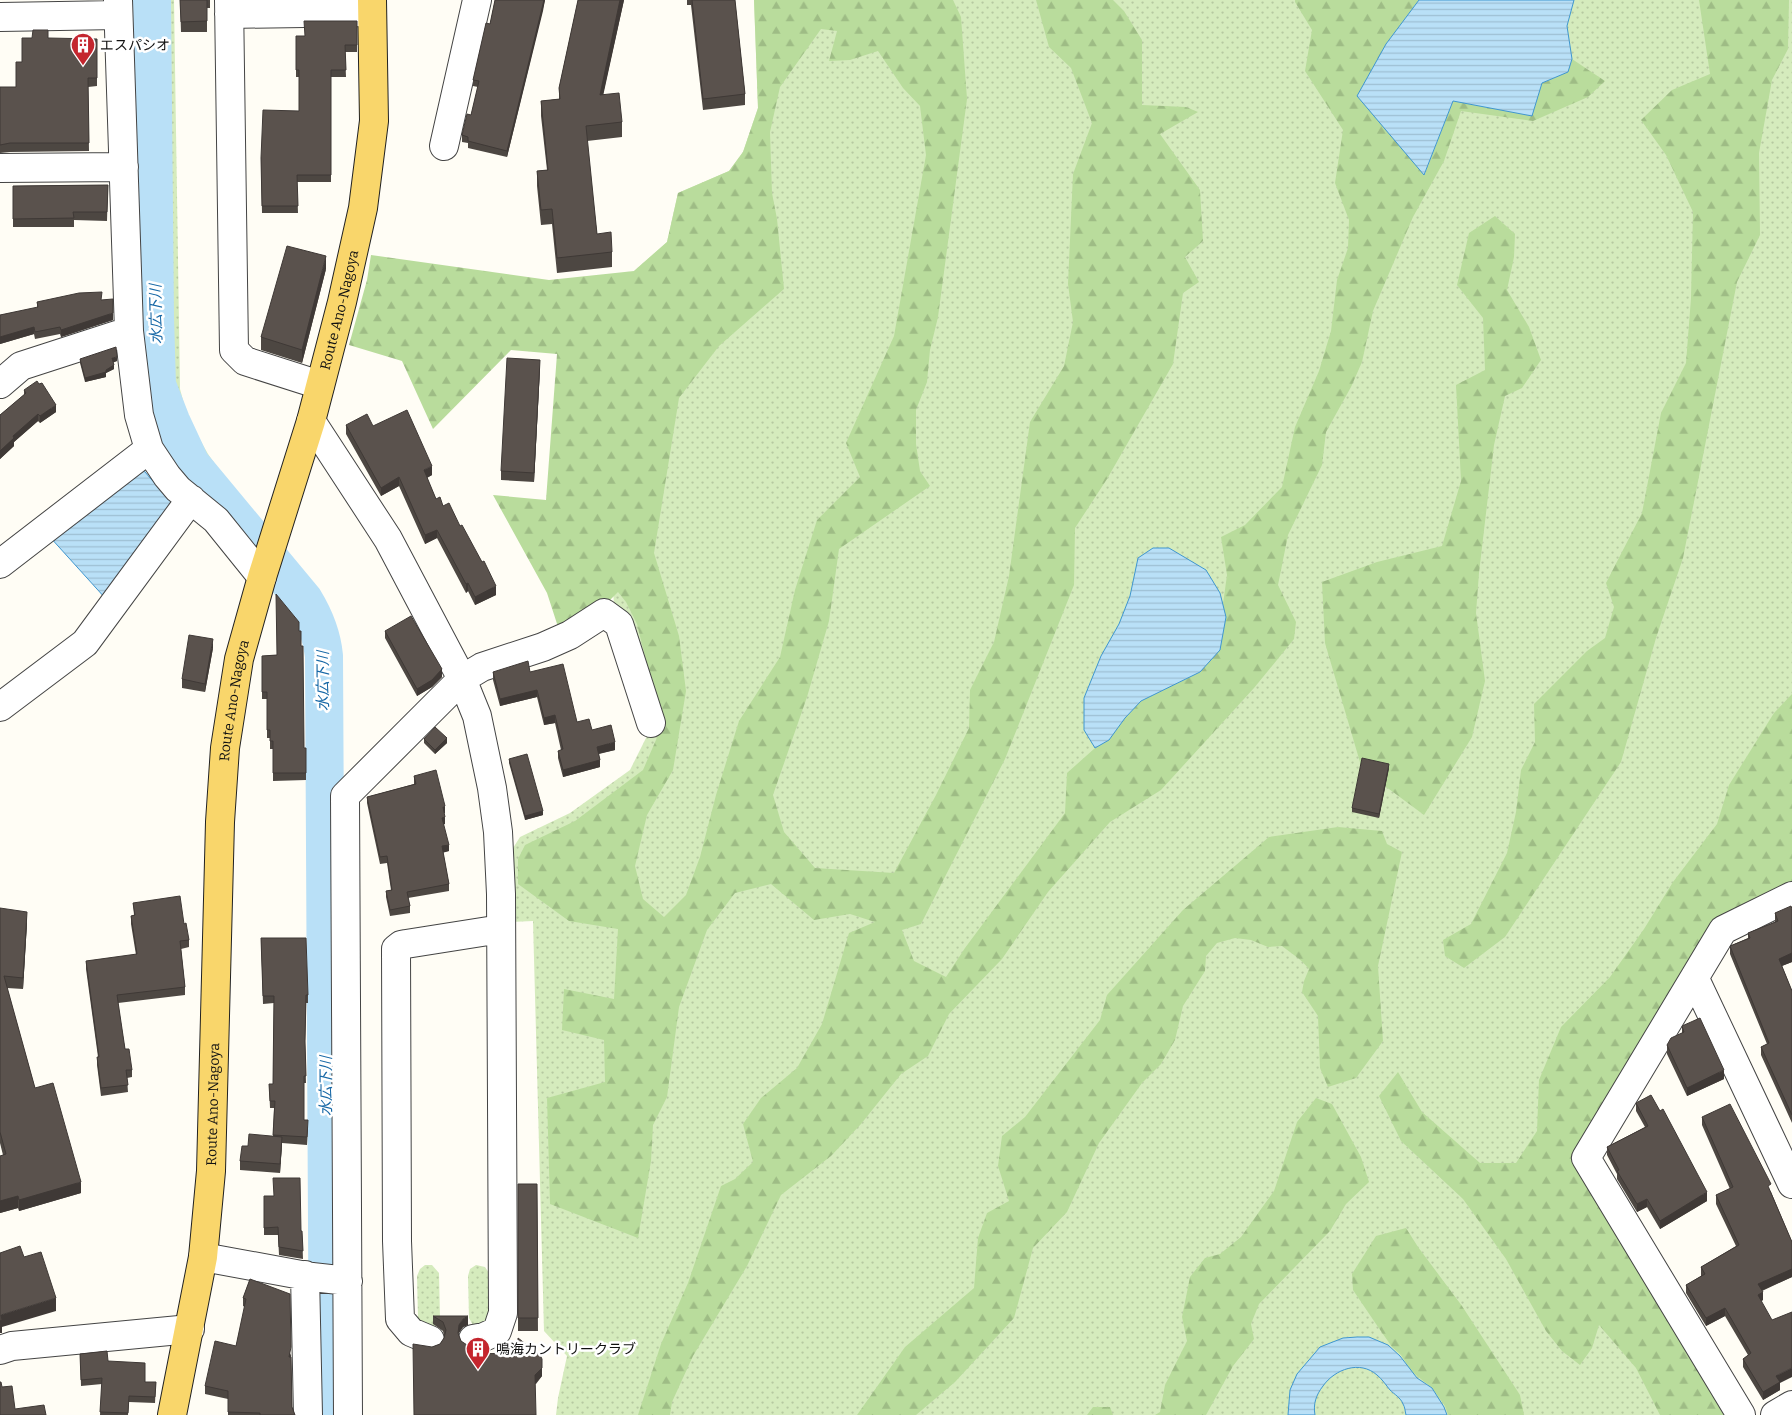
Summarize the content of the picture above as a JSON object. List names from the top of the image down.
{
  "streets": {
    "main road": ["Route Ano-Nagoya"]
  },
  "water": ["水広下川"],
  "places": {
    "building": ["エスパシオ", "鳴海カントリークラブ"]
  }
}
